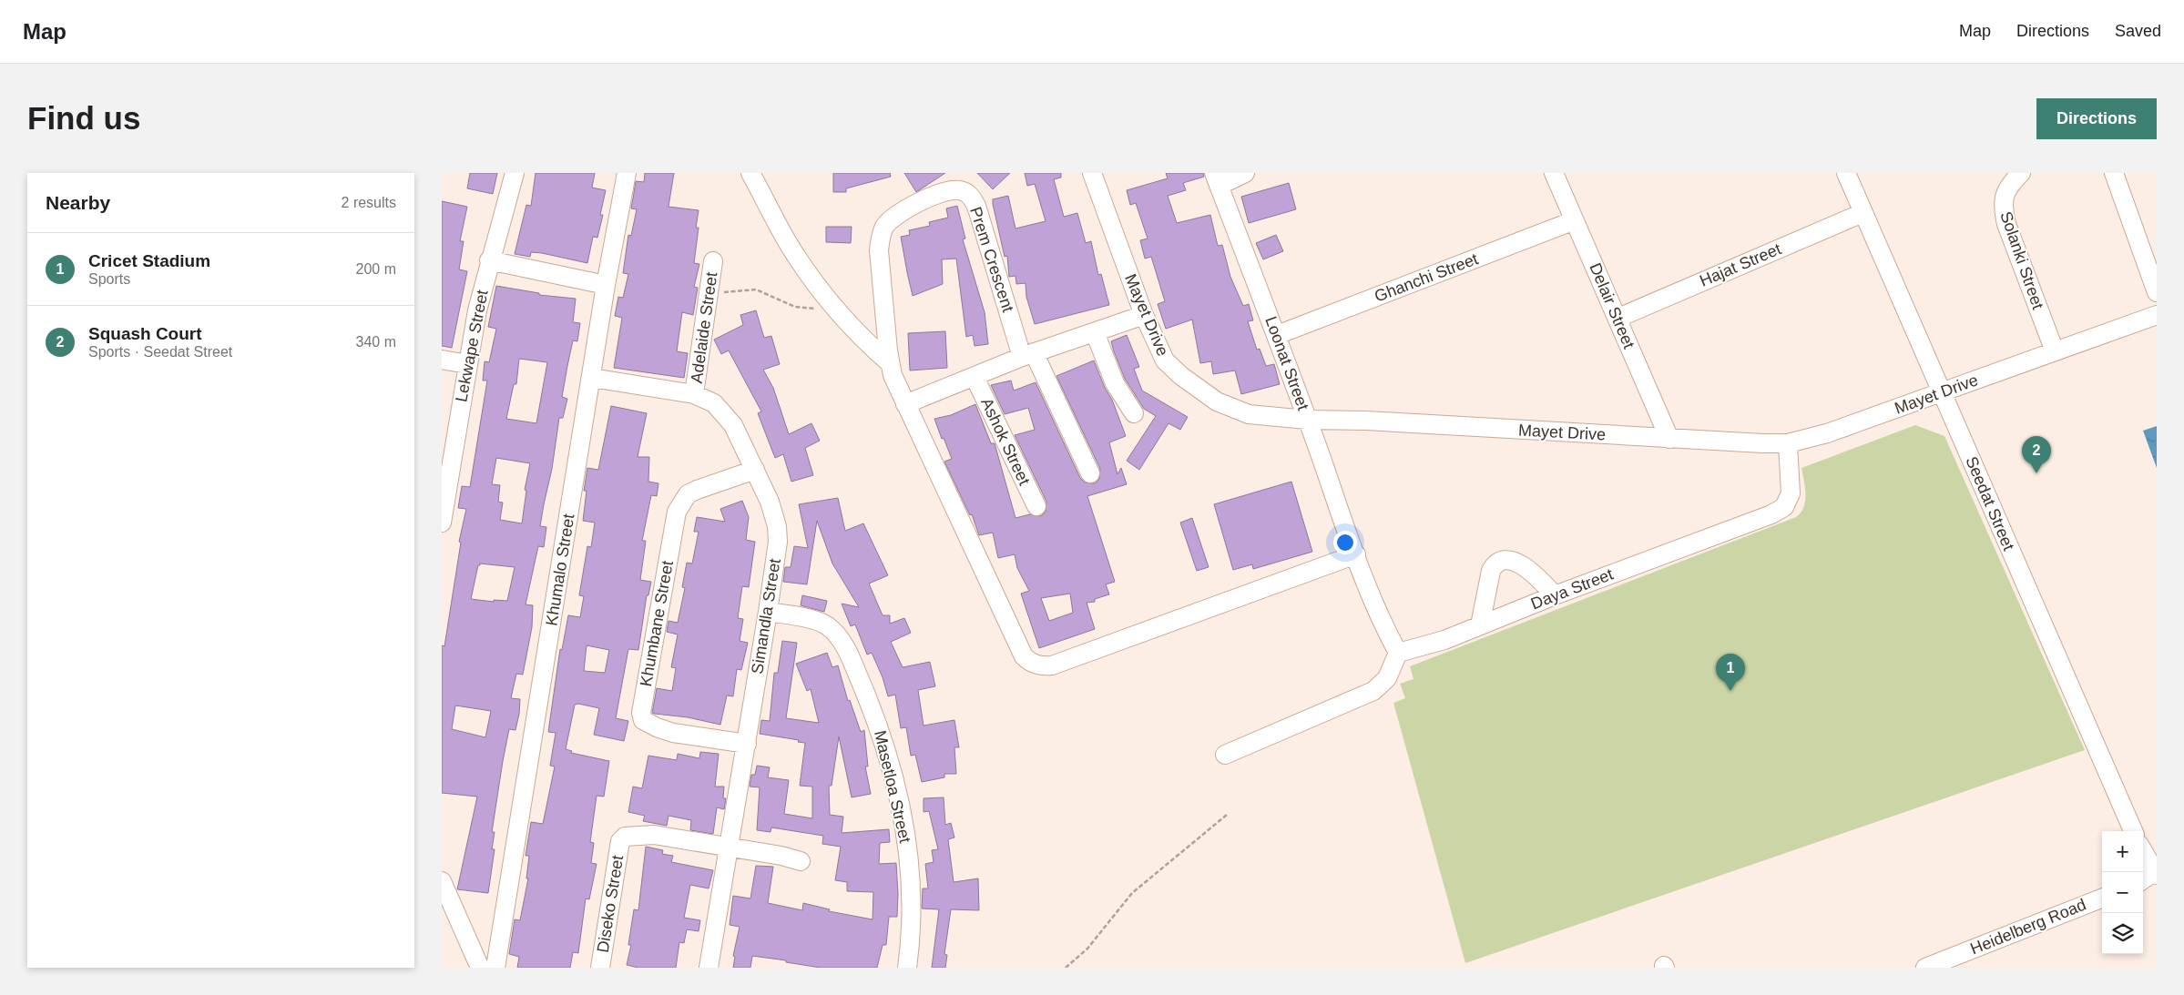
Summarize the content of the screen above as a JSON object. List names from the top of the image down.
{
  "streets": {
    "street": [
      "Prem Crescent",
      "Solanki Street",
      "Hajat Street",
      "Ghanchi Street",
      "Delair Street",
      "Mayet Drive",
      "Adelaide Street",
      "Lekwape Street",
      "Loonat Street",
      "Ashok Street",
      "Seedat Street",
      "Khumalo Street",
      "Daya Street",
      "Simandla Street",
      "Khumbane Street",
      "Masetloa Street",
      "Diseko Street",
      "Heidelberg Road"
    ]
  },
  "crossings": [
    ["Prem Crescent", "Loonat Street"],
    ["Solanki Street", "Mayet Drive"],
    ["Hajat Street", "Delair Street"],
    ["Hajat Street", "Seedat Street"],
    ["Ghanchi Street", "Delair Street"],
    ["Ghanchi Street", "Loonat Street"],
    ["Delair Street", "Mayet Drive"],
    ["Mayet Drive", "Loonat Street"],
    ["Mayet Drive", "Seedat Street"],
    ["Mayet Drive", "Daya Street"],
    ["Adelaide Street", "Simandla Street"],
    ["Khumalo Street", "Simandla Street"],
    ["Simandla Street", "Khumbane Street"],
    ["Simandla Street", "Masetloa Street"],
    ["Simandla Street", "Diseko Street"]
  ],
  "page": {
    "header": "Map",
    "nav": ["Map", "Directions", "Saved"],
    "buttons": "Directions",
    "title": "Find us",
    "heading": ["Nearby", "2 results"],
    "list": [
      {
        "mark": "1",
        "name": "Cricet Stadium",
        "note": "Sports",
        "value": "200 m"
      },
      {
        "mark": "2",
        "name": "Squash Court",
        "note": "Sports · Seedat Street",
        "value": "340 m"
      }
    ],
    "pins": ["2", "1"],
    "map_buttons": ["+", "−"]
  }
}
